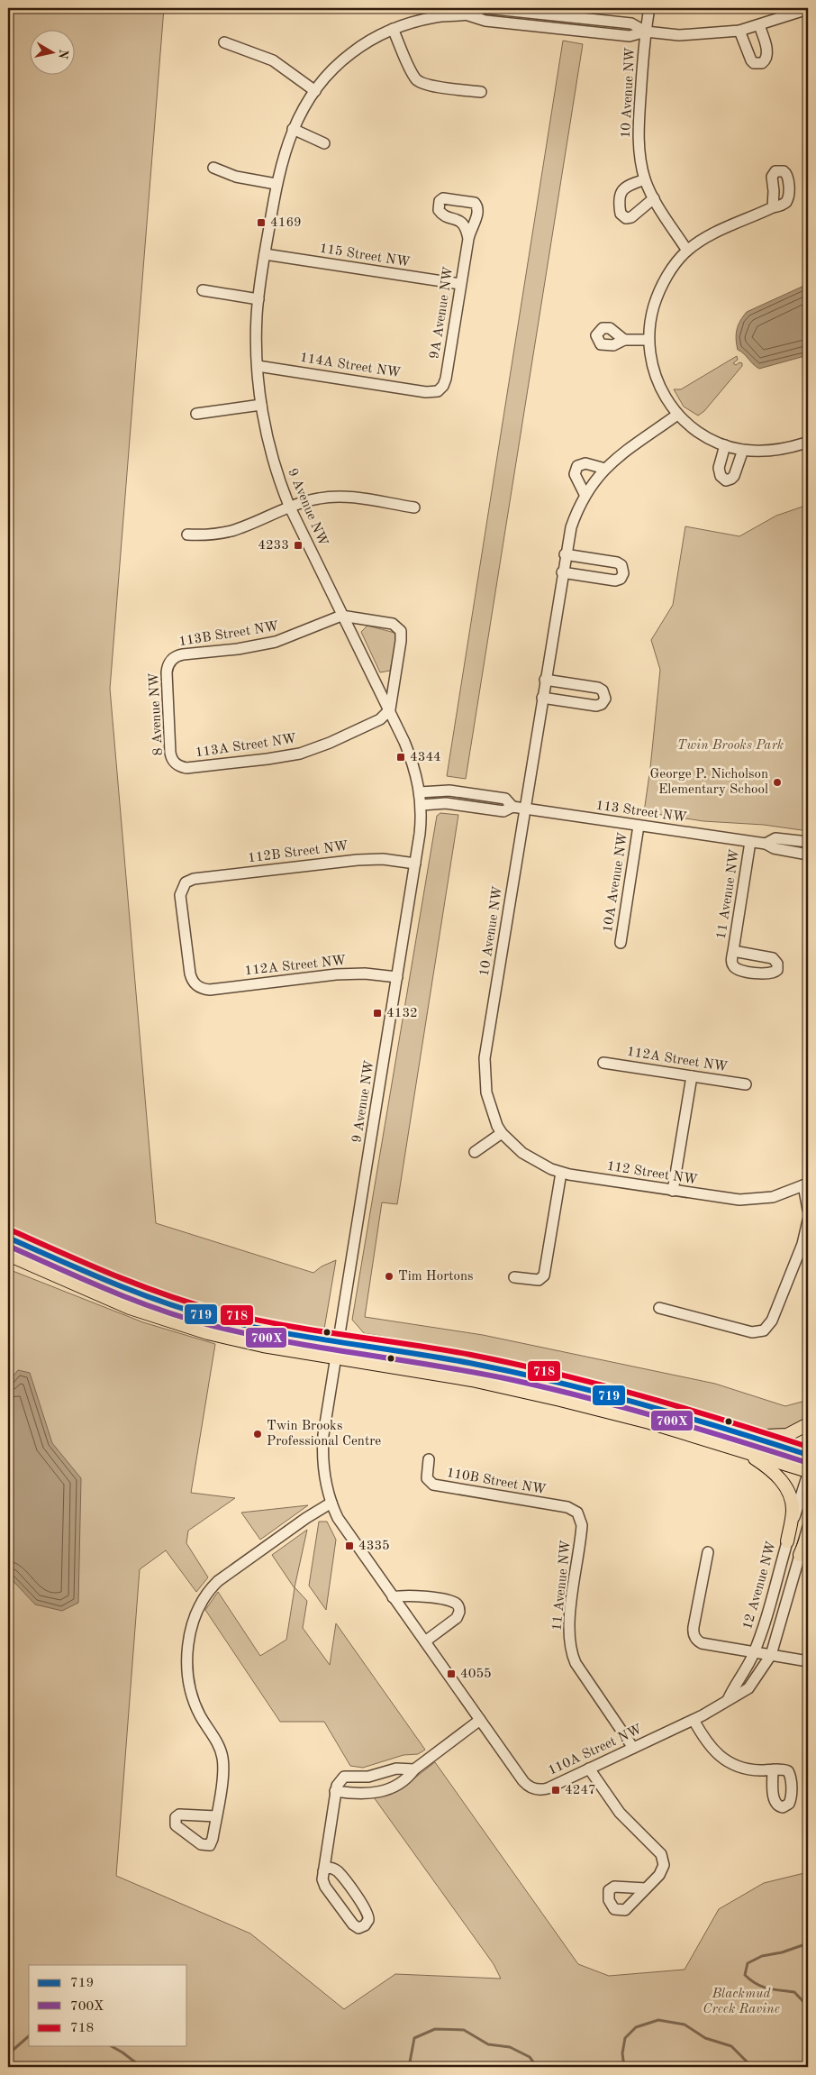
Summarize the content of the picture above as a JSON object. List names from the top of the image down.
{
  "streets": {
    "street": [
      "10 Avenue NW",
      "115 Street NW",
      "9A Avenue NW",
      "114A Street NW",
      "9 Avenue NW",
      "113B Street NW",
      "8 Avenue NW",
      "113A Street NW",
      "113 Street NW",
      "112B Street NW",
      "10A Avenue NW",
      "11 Avenue NW",
      "112A Street NW",
      "112 Street NW",
      "110B Street NW",
      "12 Avenue NW",
      "110A Street NW"
    ]
  },
  "crossings": [
    ["10 Avenue NW", "113 Street NW"],
    ["10 Avenue NW", "112 Street NW"],
    ["115 Street NW", "9A Avenue NW"],
    ["115 Street NW", "9 Avenue NW"],
    ["9A Avenue NW", "114A Street NW"],
    ["114A Street NW", "9 Avenue NW"],
    ["9 Avenue NW", "113B Street NW"],
    ["9 Avenue NW", "113A Street NW"],
    ["9 Avenue NW", "113 Street NW"],
    ["9 Avenue NW", "112B Street NW"],
    ["9 Avenue NW", "112A Street NW"],
    ["9 Avenue NW", "110A Street NW"],
    ["113B Street NW", "8 Avenue NW"],
    ["8 Avenue NW", "113A Street NW"],
    ["113 Street NW", "10A Avenue NW"],
    ["113 Street NW", "11 Avenue NW"],
    ["112B Street NW", "112A Street NW"],
    ["11 Avenue NW", "110B Street NW"],
    ["11 Avenue NW", "110A Street NW"],
    ["12 Avenue NW", "110A Street NW"]
  ],
  "parks": ["Twin Brooks Park", "Blackmud Creek Ravine"],
  "places": {
    "transit": [
      "4169",
      "4233",
      "4344",
      "4132",
      "4335",
      "4055",
      "4247"
    ],
    "other": ["George P. Nicholson Elementary School", "Tim Hortons", "Twin Brooks Professional Centre"]
  },
  "lines": ["transit line 718", "transit line 719", "transit line 700X"],
  "legend": ["719", "700X", "718"],
  "north": "right"
}
